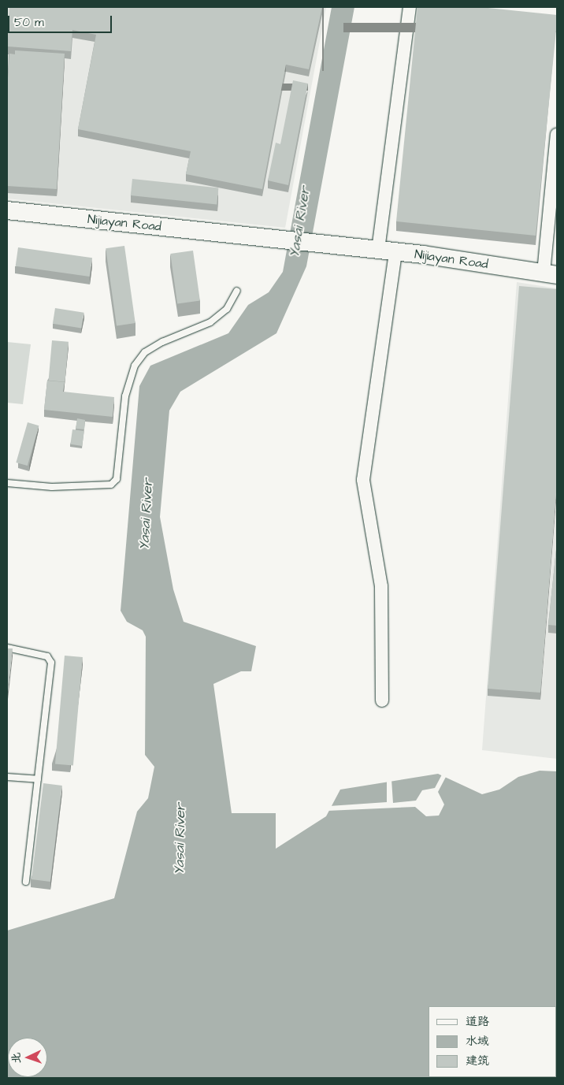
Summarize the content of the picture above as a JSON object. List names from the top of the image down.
{
  "streets": {
    "main road": ["Nijiayan Road"]
  },
  "water": ["Yasai River"],
  "legend": ["道路", "水域", "建筑"],
  "scale_bar": "50 m",
  "north": "left"
}
